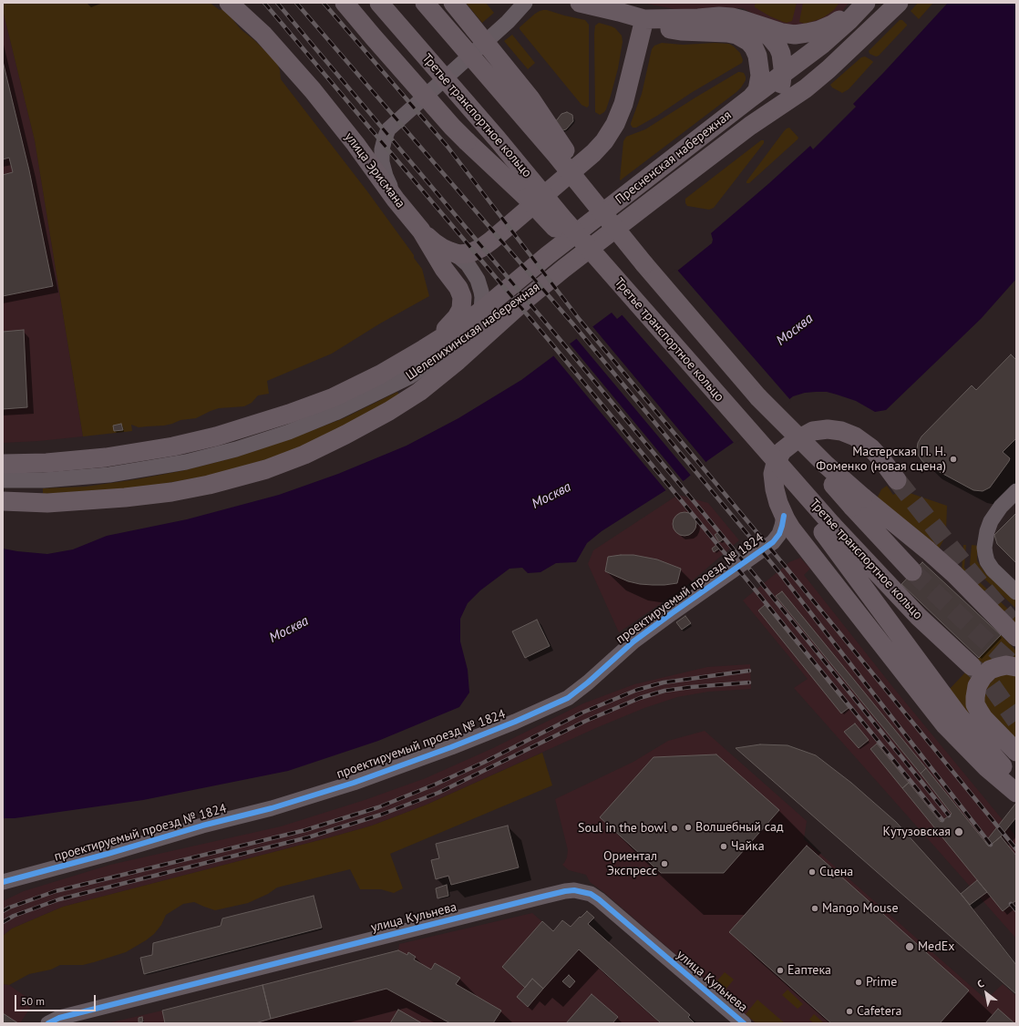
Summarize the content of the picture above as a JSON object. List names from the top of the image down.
{
  "streets": {
    "main road": [
      "Третье транспортное кольцо",
      "Пресненская набережная",
      "улица Эрисмана",
      "Шелепихинская набережная"
    ],
    "street": ["проектируемый проезд № 1824", "улица Кульнева"]
  },
  "crossings": [
    ["Пресненская набережная", "Шелепихинская набережная"],
    ["улица Эрисмана", "Шелепихинская набережная"]
  ],
  "water": ["Москва"],
  "places": [
    "Мастерская П. Н. Фоменко (новая сцена)",
    "Волшебный сад",
    "Soul in the bowl",
    "Кутузовская",
    "Чайка",
    "Ориентал Экспресс",
    "Сцена",
    "Mango Mouse",
    "MedEx",
    "Еаптека",
    "Prime",
    "Cafetera"
  ],
  "scale_bar": "50 m",
  "north": "top left"
}
